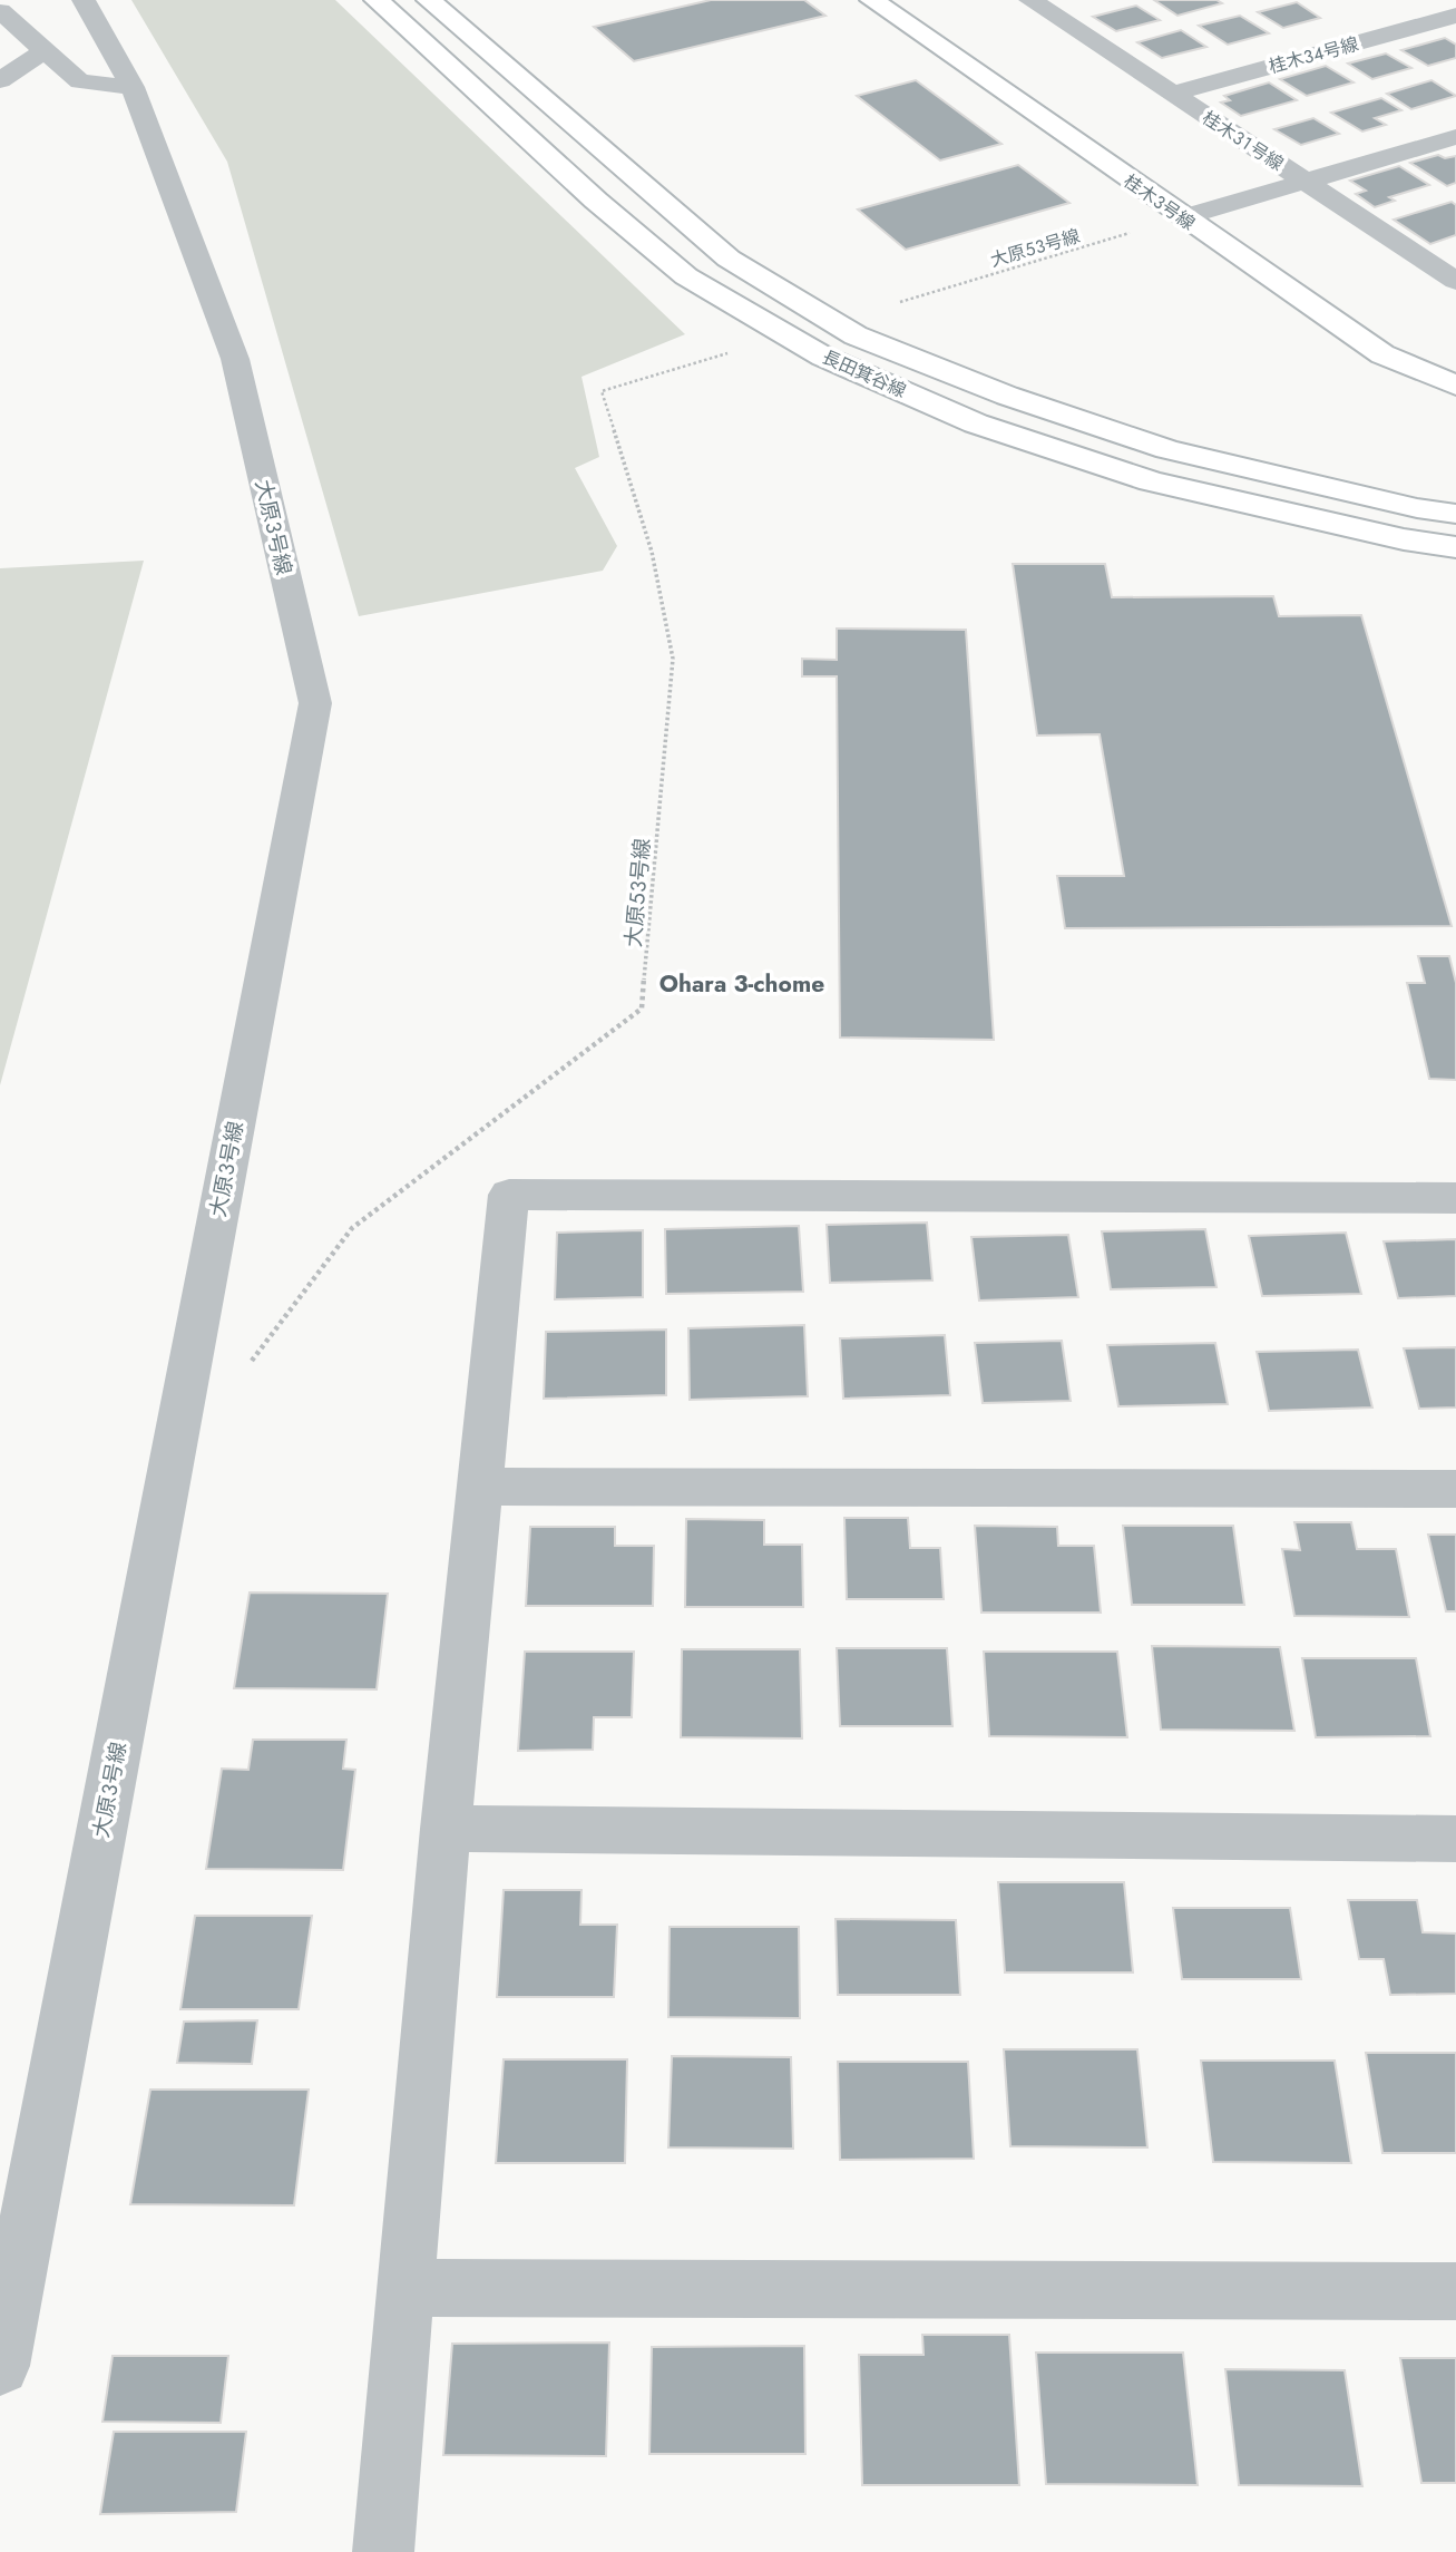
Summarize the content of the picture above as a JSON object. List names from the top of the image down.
{
  "streets": {
    "street": [
      "桂木３４号線",
      "桂木３１号線",
      "桂木３号線",
      "長田箕谷線",
      "大原３号線"
    ],
    "path": ["大原５３号線"]
  },
  "crossings": [
    ["桂木３４号線", "桂木３１号線"],
    ["桂木３号線", "大原５３号線"]
  ],
  "districts": ["Ohara 3-chome"]
}
